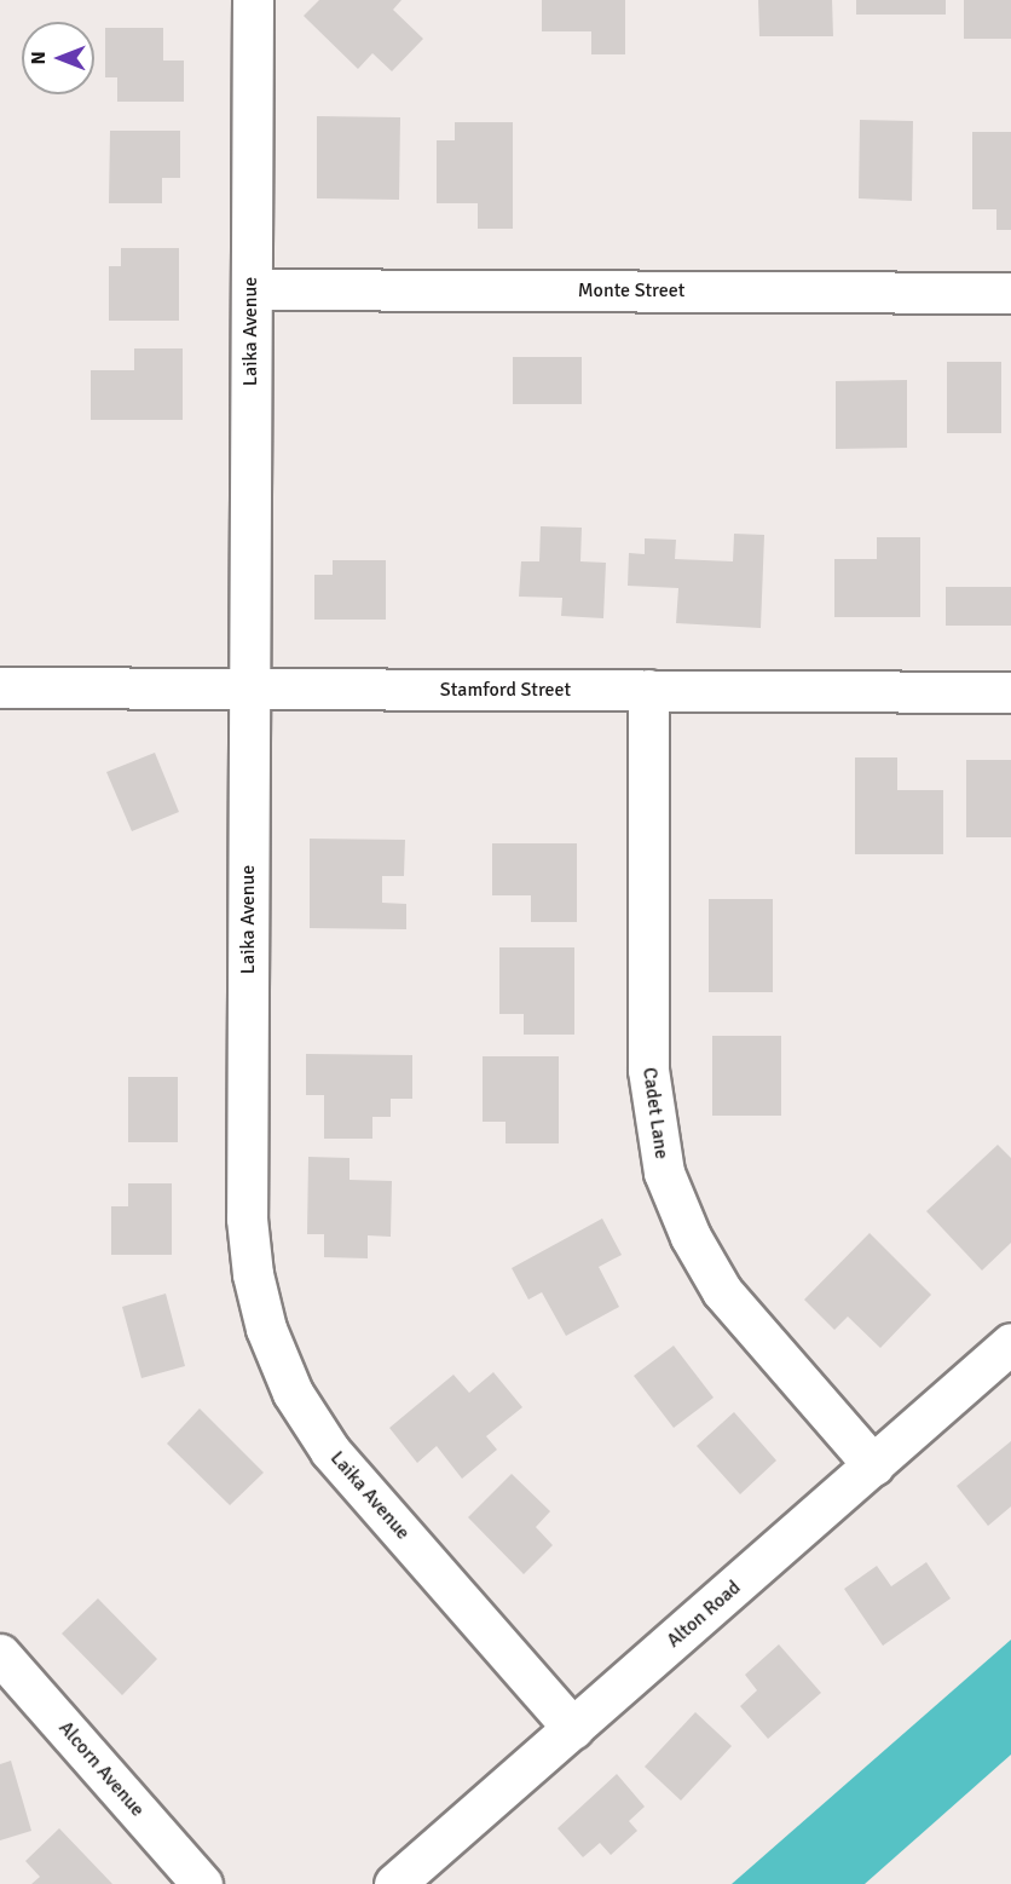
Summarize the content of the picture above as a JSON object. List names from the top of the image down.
{
  "streets": {
    "street": [
      "Monte Street",
      "Laika Avenue",
      "Stamford Street",
      "Cadet Lane",
      "Alton Road",
      "Alcorn Avenue"
    ]
  },
  "crossings": [
    ["Monte Street", "Laika Avenue"],
    ["Laika Avenue", "Stamford Street"],
    ["Laika Avenue", "Alton Road"],
    ["Stamford Street", "Cadet Lane"],
    ["Cadet Lane", "Alton Road"]
  ],
  "north": "left"
}
